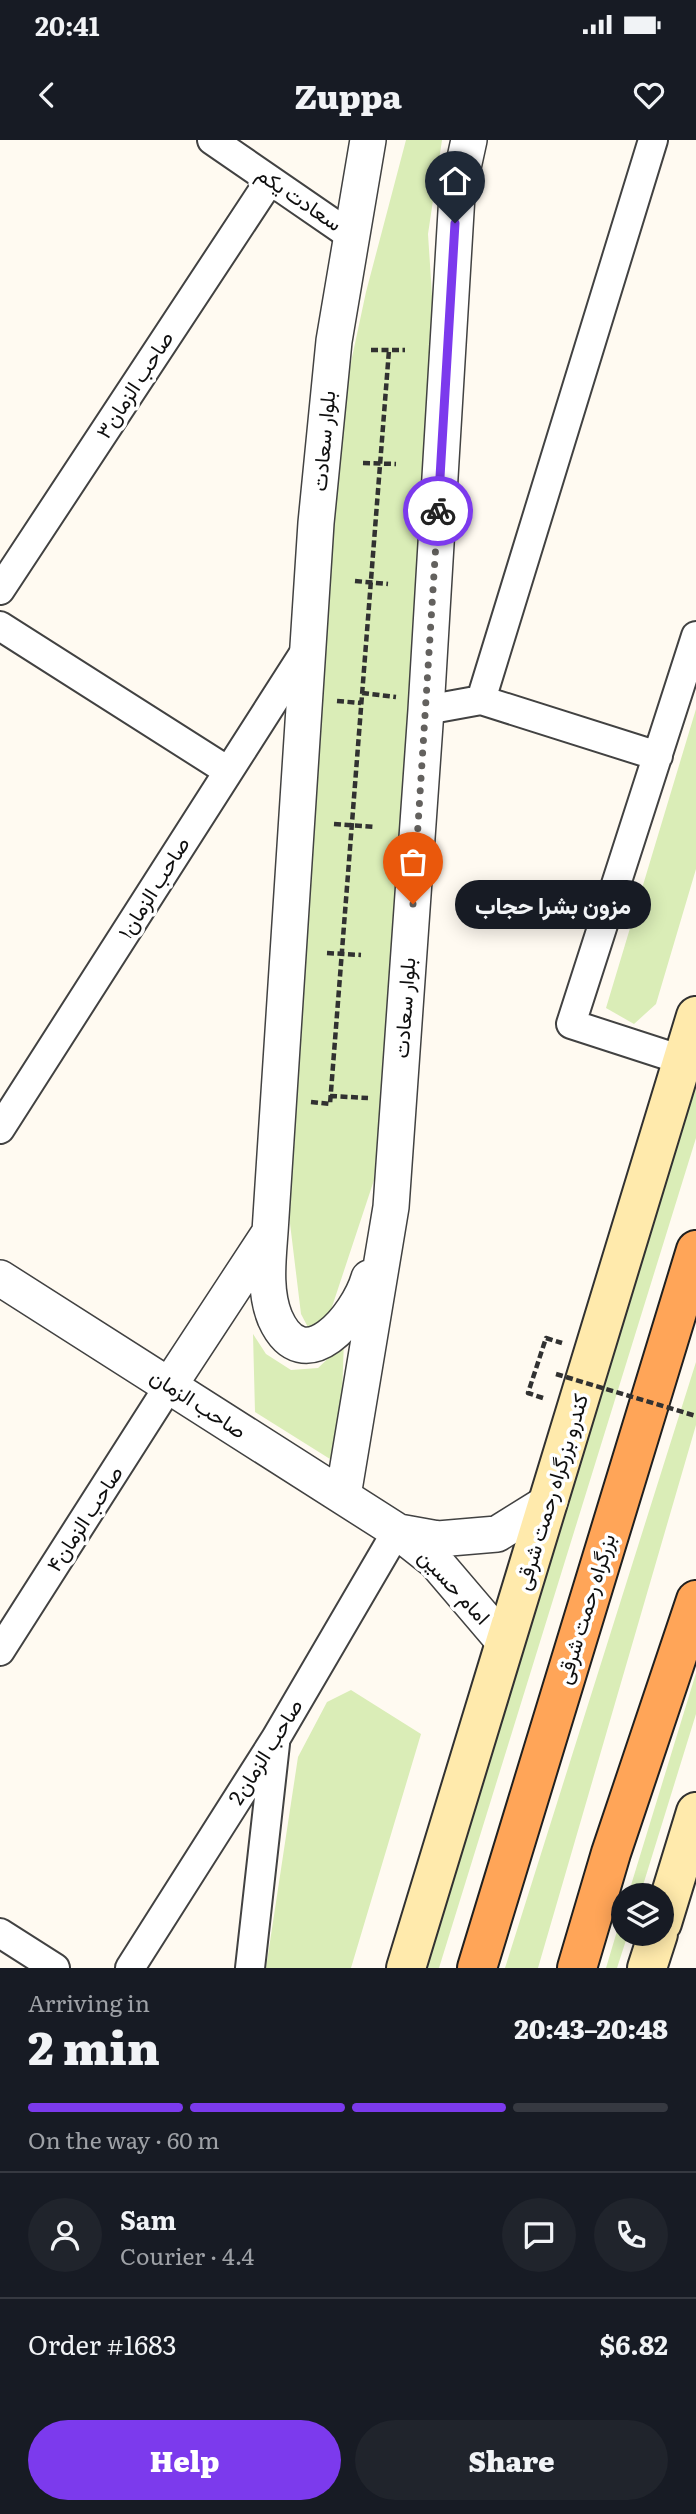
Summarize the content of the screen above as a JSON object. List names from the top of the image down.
{
  "streets": {
    "highway": ["بزرگراه رحمت شرقی"],
    "main road": ["کندرو بزرگراه رحمت شرقی"],
    "street": [
      "سعادت یکم",
      "صاحب الزمان۳",
      "بلوار سعادت",
      "صاحب الزمان۱",
      "صاحب الزمان",
      "صاحب الزمان۴",
      "امام حسین",
      "2صاحب الزمان"
    ]
  },
  "crossings": [
    ["سعادت یکم", "صاحب الزمان۳"],
    ["سعادت یکم", "بلوار سعادت"],
    ["بلوار سعادت", "صاحب الزمان۱"],
    ["بلوار سعادت", "صاحب الزمان"],
    ["بلوار سعادت", "صاحب الزمان۴"],
    ["صاحب الزمان", "صاحب الزمان۴"],
    ["صاحب الزمان", "امام حسین"],
    ["صاحب الزمان", "2صاحب الزمان"],
    ["کندرو بزرگراه رحمت شرقی", "امام حسین"],
    ["امام حسین", "2صاحب الزمان"]
  ],
  "places": ["مزون بشرا حجاب"],
  "page": {
    "status": "20:41",
    "header": "Zuppa",
    "bubble": "مزون بشرا حجاب",
    "heading": ["2 min", "Arriving in", "20:43–20:48"],
    "panel": [
      "Sam",
      "Courier · 4.4",
      "Order #1683",
      "$6.82"
    ],
    "bar": "On the way · 60 m",
    "buttons": ["Help", "Share"]
  }
}
